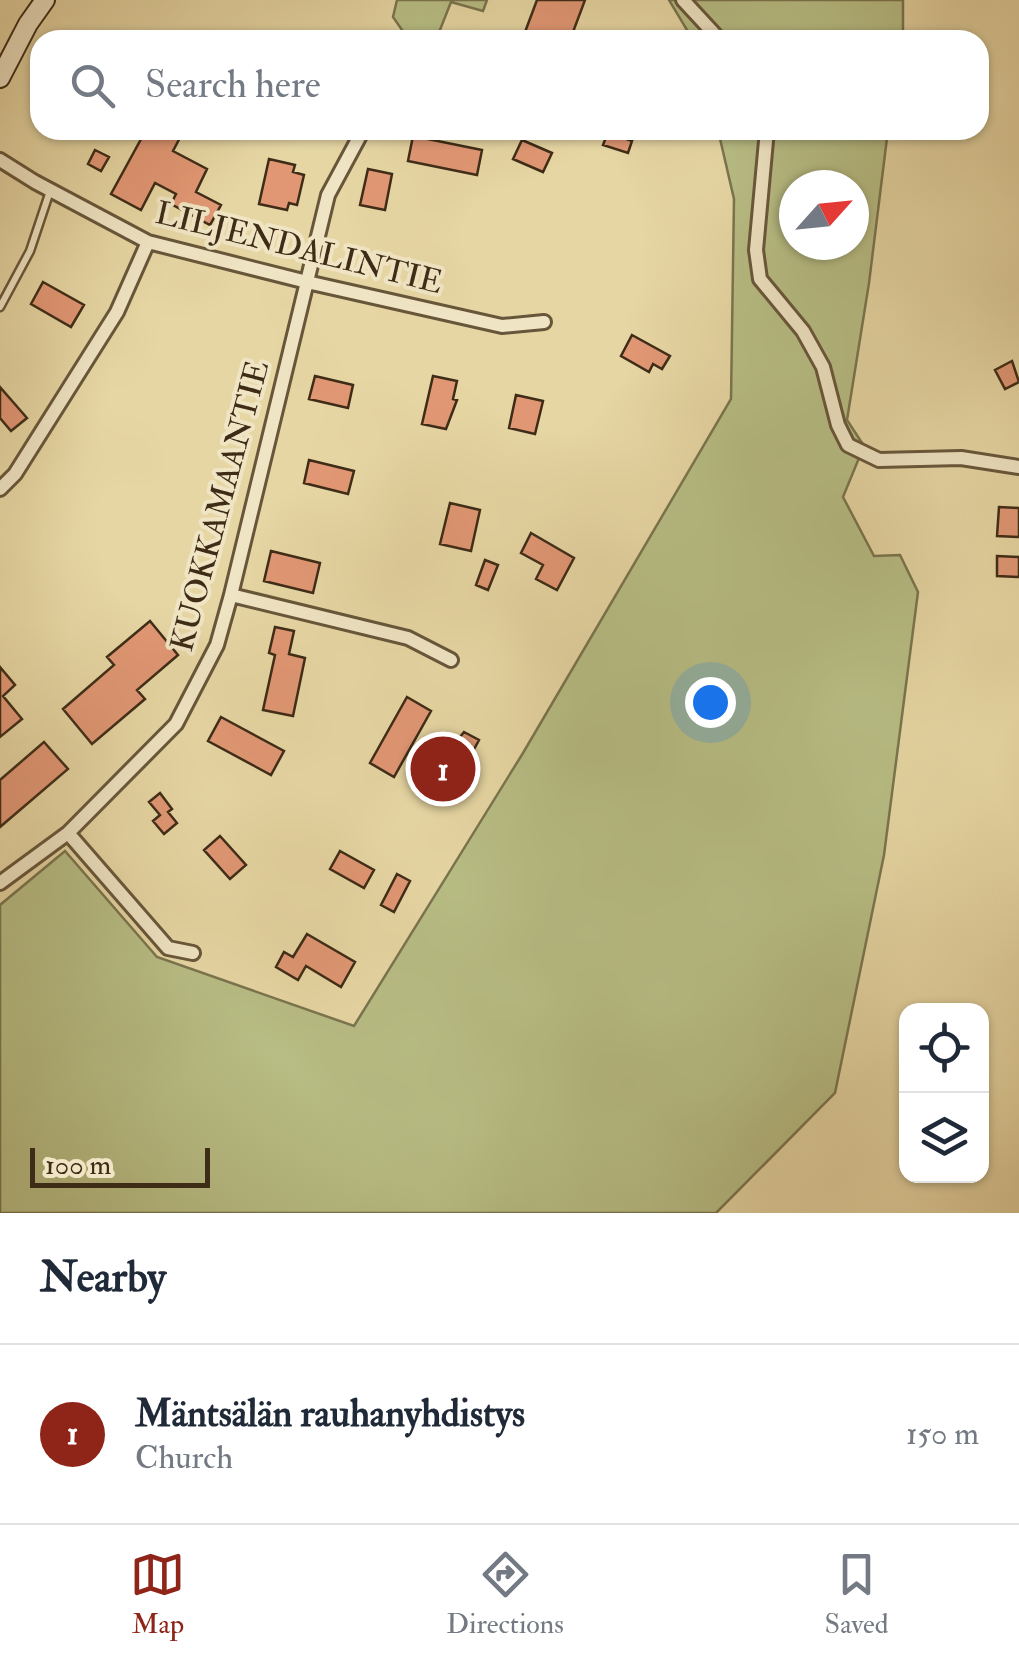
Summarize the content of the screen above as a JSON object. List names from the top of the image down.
{
  "streets": {
    "street": ["LILJENDALINTIE", "KUOKKAMAANTIE"]
  },
  "crossings": [
    ["LILJENDALINTIE", "KUOKKAMAANTIE"]
  ],
  "scale_bar": "100 m",
  "north": "top right",
  "page": {
    "search": "Search here",
    "pins": "1",
    "scale": "100 m",
    "heading": "Nearby",
    "list": [
      {
        "mark": "1",
        "name": "Mäntsälän rauhanyhdistys",
        "note": "Church",
        "value": "150 m"
      }
    ],
    "nav": ["Map", "Directions", "Saved"]
  }
}
